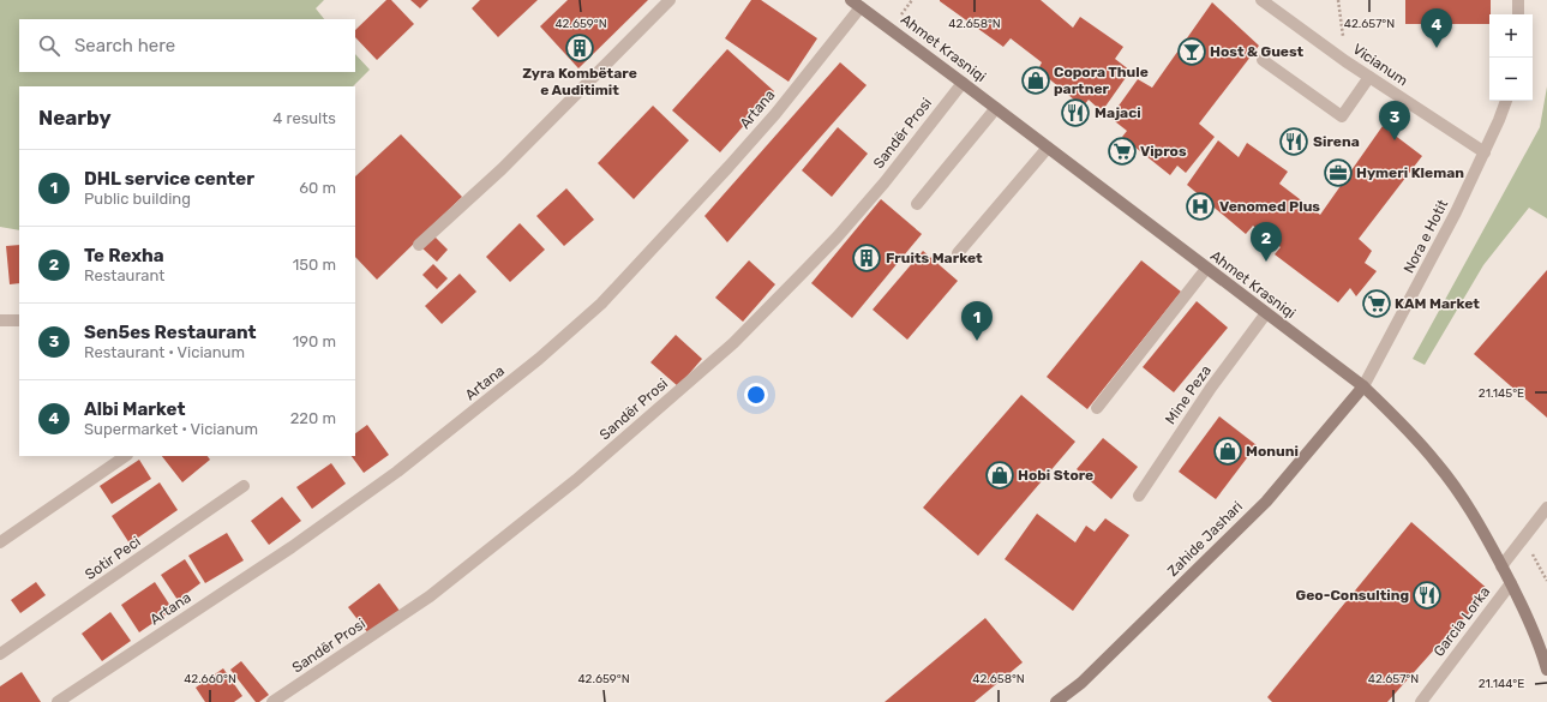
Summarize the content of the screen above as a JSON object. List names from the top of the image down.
{
  "streets": {
    "main road": ["Ahmet Krasniqi", "Zahide Jashari"],
    "street": [
      "Vicianum",
      "Artana",
      "Sandër Prosi",
      "Nora e Hotit",
      "Mine Peza",
      "Sotir Peci",
      "Garcia Lorka"
    ]
  },
  "crossings": [
    ["Ahmet Krasniqi", "Artana"],
    ["Ahmet Krasniqi", "Sandër Prosi"],
    ["Ahmet Krasniqi", "Nora e Hotit"],
    ["Ahmet Krasniqi", "Mine Peza"],
    ["Ahmet Krasniqi", "Zahide Jashari"],
    ["Ahmet Krasniqi", "Garcia Lorka"],
    ["Vicianum", "Nora e Hotit"],
    ["Nora e Hotit", "Zahide Jashari"]
  ],
  "places": {
    "building": ["Zyra Kombëtare e Auditimit", "Fruits Market"],
    "bar": ["Host & Guest"],
    "shop": ["Copora Thule partner", "Monuni", "Hobi Store"],
    "restaurant": ["Majaci", "Sirena", "Geo-Consulting"],
    "supermarket": ["Vipros", "KAM Market"],
    "office": ["Hymeri Kleman"],
    "hospital": ["Venomed Plus"]
  },
  "page": {
    "pins": [
      "4",
      "3",
      "2",
      "1"
    ],
    "map_buttons": ["+", "−"],
    "search": "Search here",
    "heading": ["Nearby", "4 results"],
    "list": [
      {
        "mark": "1",
        "name": "DHL service center",
        "note": "Public building",
        "value": "60 m"
      },
      {
        "mark": "2",
        "name": "Te Rexha",
        "note": "Restaurant",
        "value": "150 m"
      },
      {
        "mark": "3",
        "name": "Sen5es Restaurant",
        "note": "Restaurant · Vicianum",
        "value": "190 m"
      },
      {
        "mark": "4",
        "name": "Albi Market",
        "note": "Supermarket · Vicianum",
        "value": "220 m"
      }
    ]
  },
  "coordinates": [
    "42.659°N",
    "42.658°N",
    "42.657°N",
    "21.145°E",
    "42.660°N",
    "21.144°E"
  ]
}
